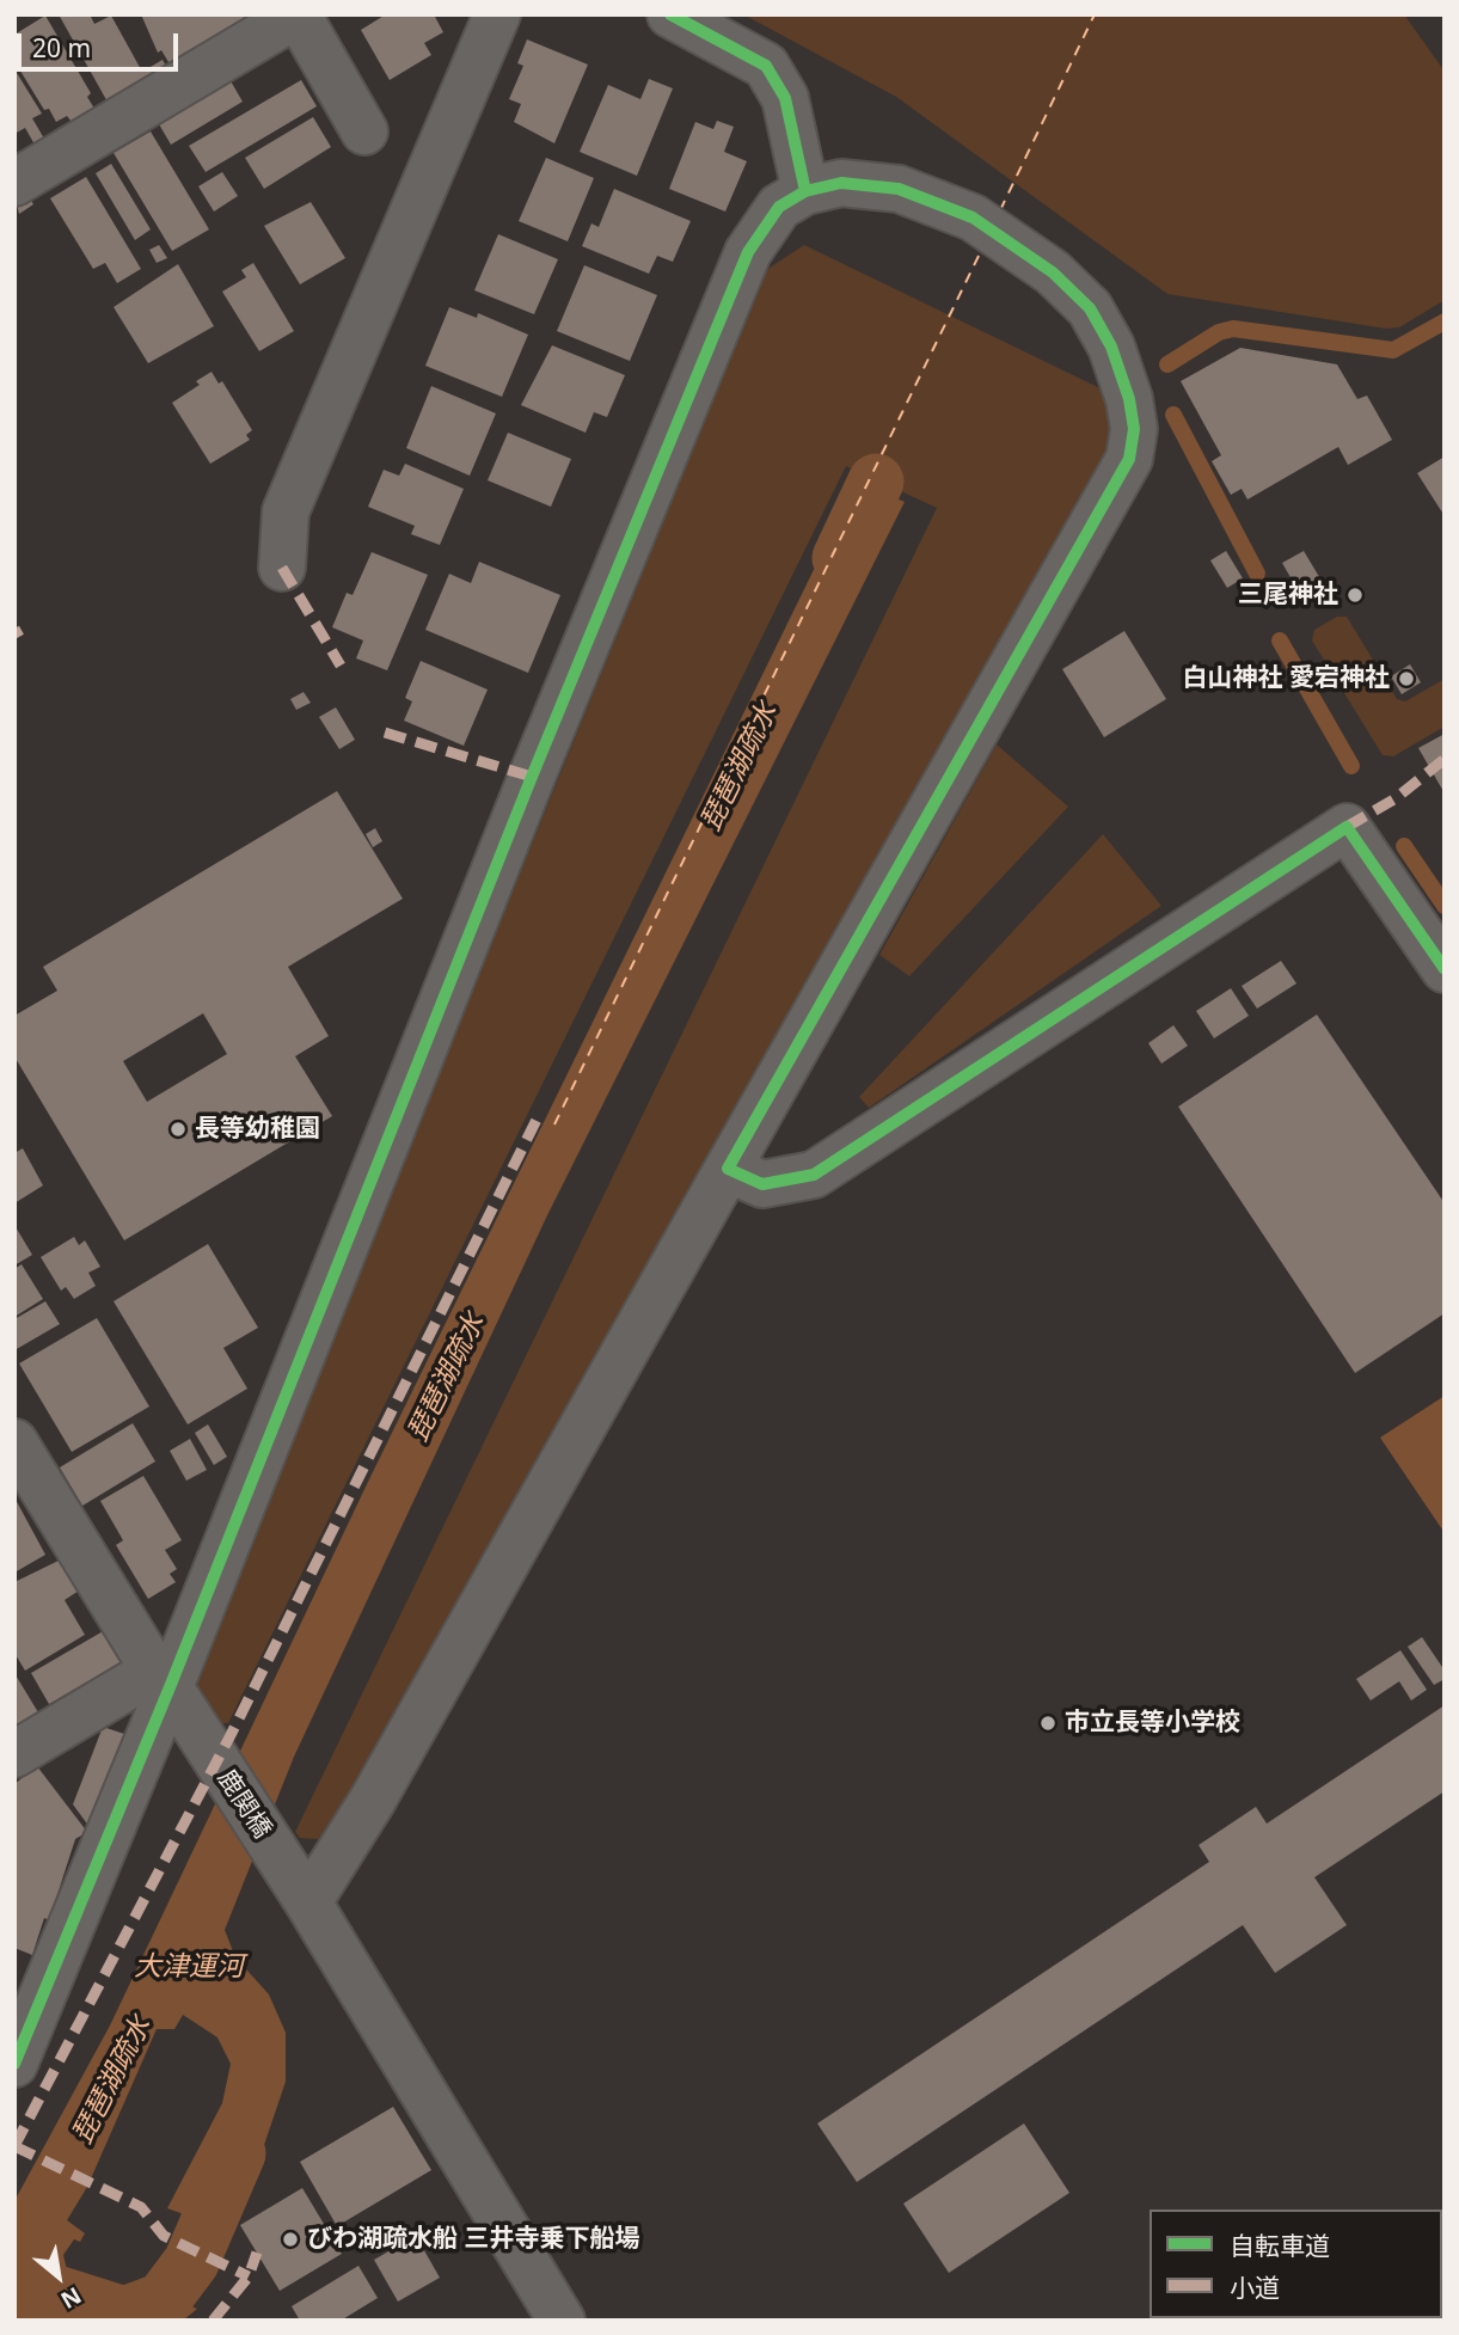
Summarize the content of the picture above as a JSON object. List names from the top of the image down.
{
  "streets": {
    "street": ["鹿関橋"]
  },
  "water": ["琵琶湖疏水", "大津運河"],
  "places": [
    "三尾神社",
    "白山神社 愛宕神社",
    "長等幼稚園",
    "市立長等小学校",
    "びわ湖疏水船 三井寺乗下船場"
  ],
  "legend": ["自転車道", "小道"],
  "scale_bar": "20 m",
  "north": "bottom right"
}
